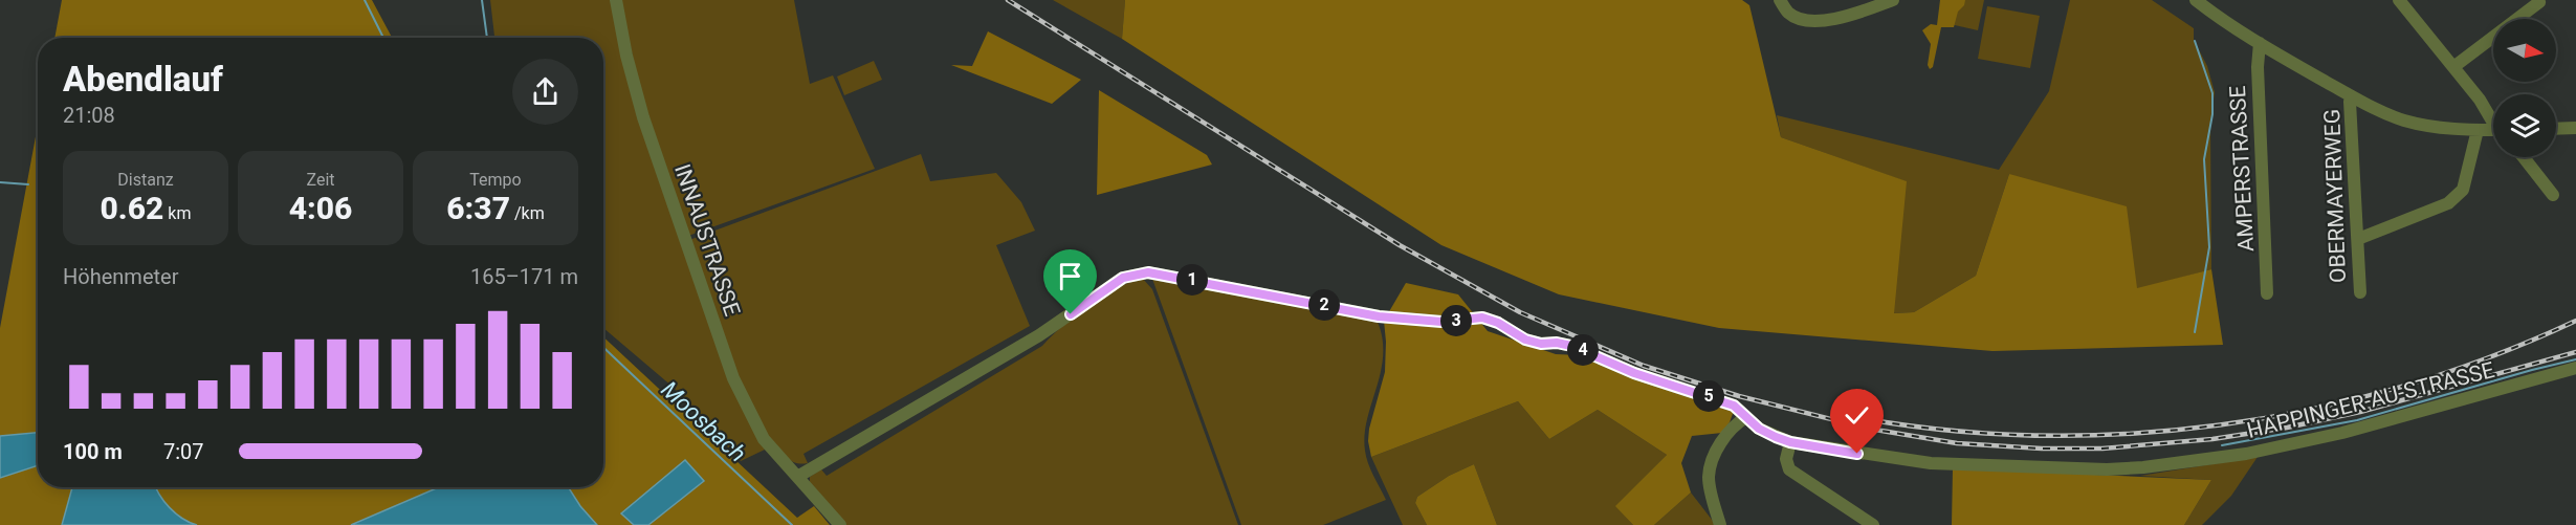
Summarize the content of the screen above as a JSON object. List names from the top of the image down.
{
  "streets": {
    "street": [
      "AMPERSTRASSE",
      "OBERMAYERWEG",
      "INNAUSTRASSE",
      "HAPPINGER-AU-STRASSE"
    ]
  },
  "crossings": [
    ["INNAUSTRASSE", "HAPPINGER-AU-STRASSE"]
  ],
  "water": ["Moosbach"],
  "north": "right",
  "page": {
    "heading": ["Abendlauf", "21:08"],
    "stats": [
      ["Distanz", "0.62 km"],
      ["Zeit", "4:06"],
      ["Tempo", "6:37 /km"]
    ],
    "chart": ["Höhenmeter", "165–171 m"],
    "pins": [
      "1",
      "2",
      "3",
      "4",
      "5"
    ],
    "list": [
      {
        "name": "100 m",
        "note": "7:07"
      }
    ]
  }
}
